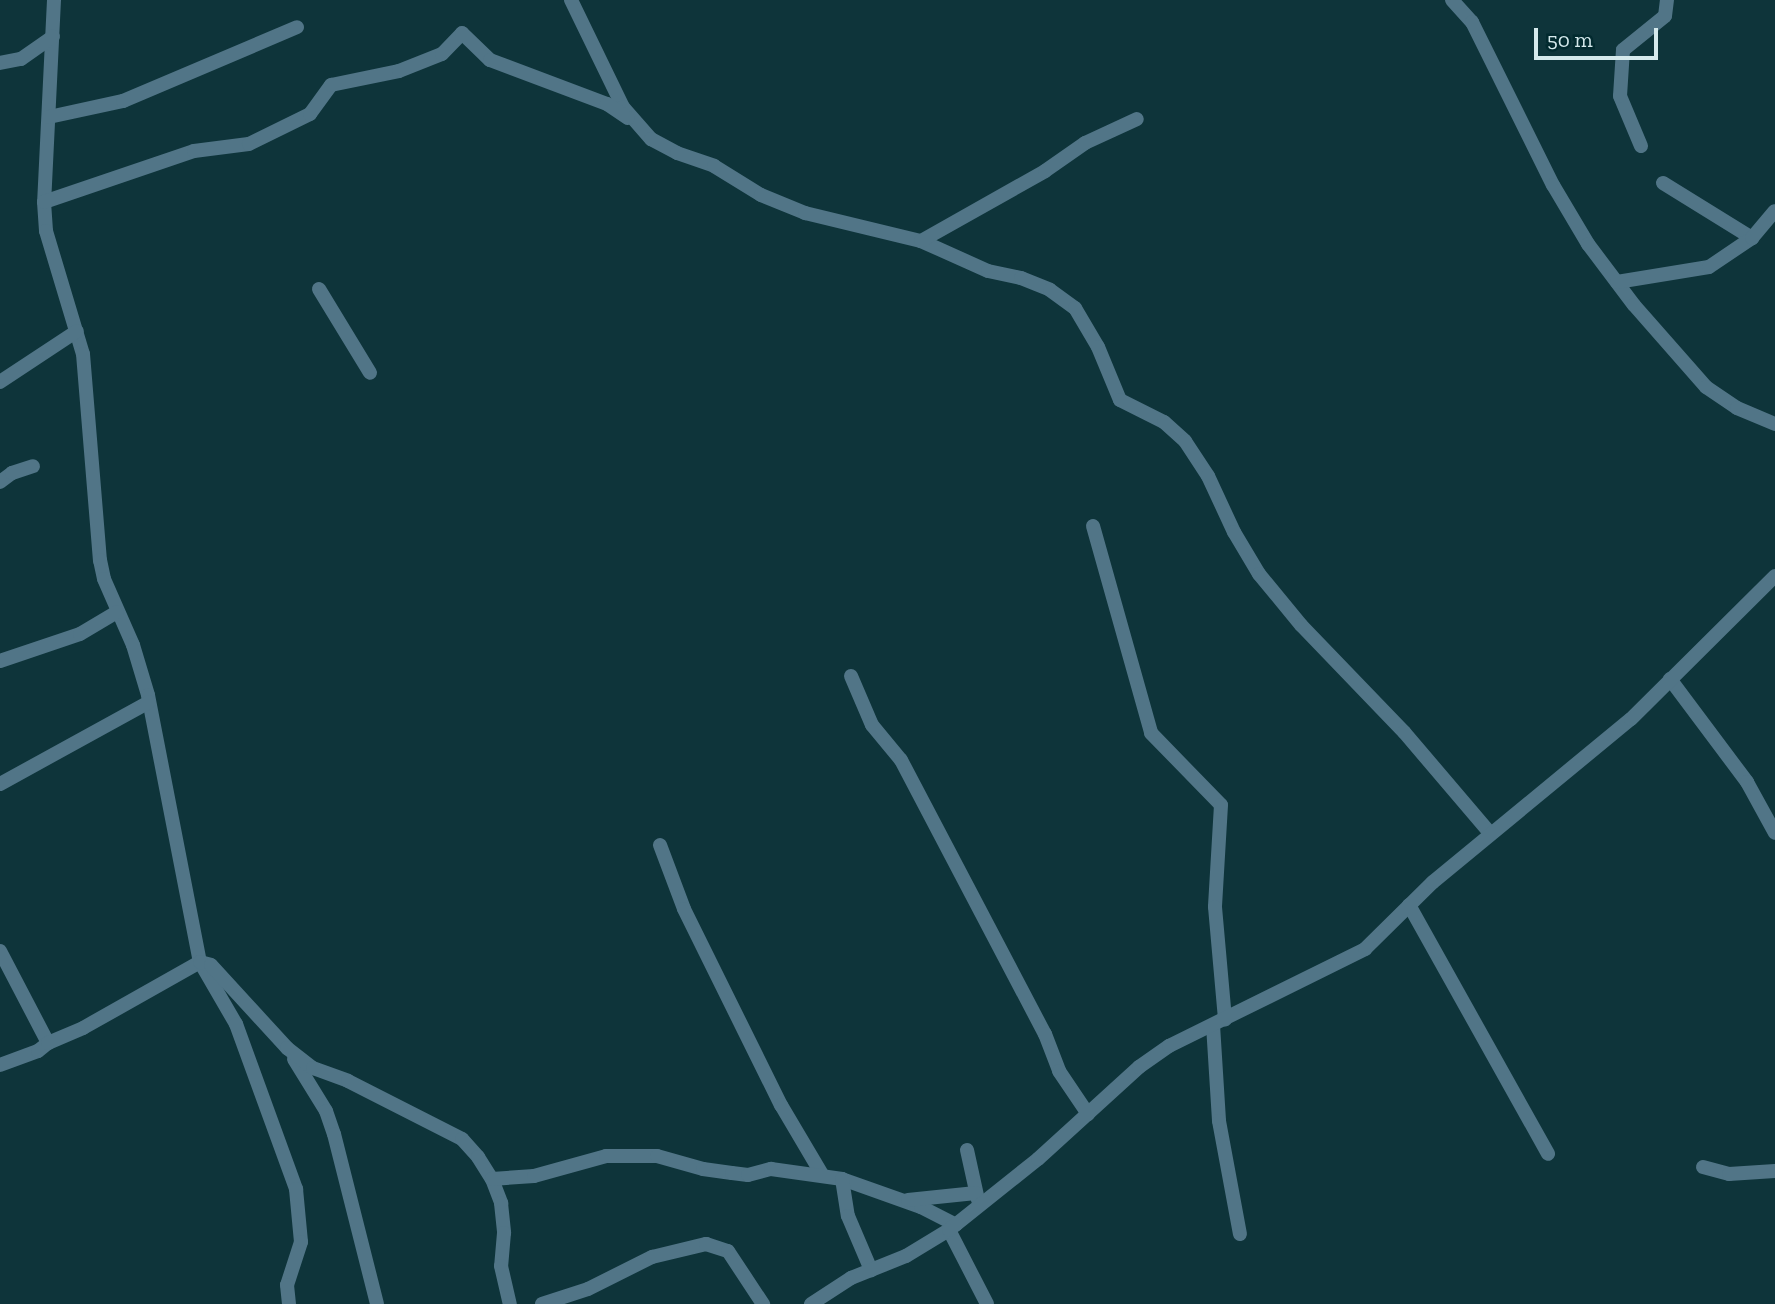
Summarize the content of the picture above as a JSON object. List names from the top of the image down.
{
  "scale_bar": "50 m"
}
